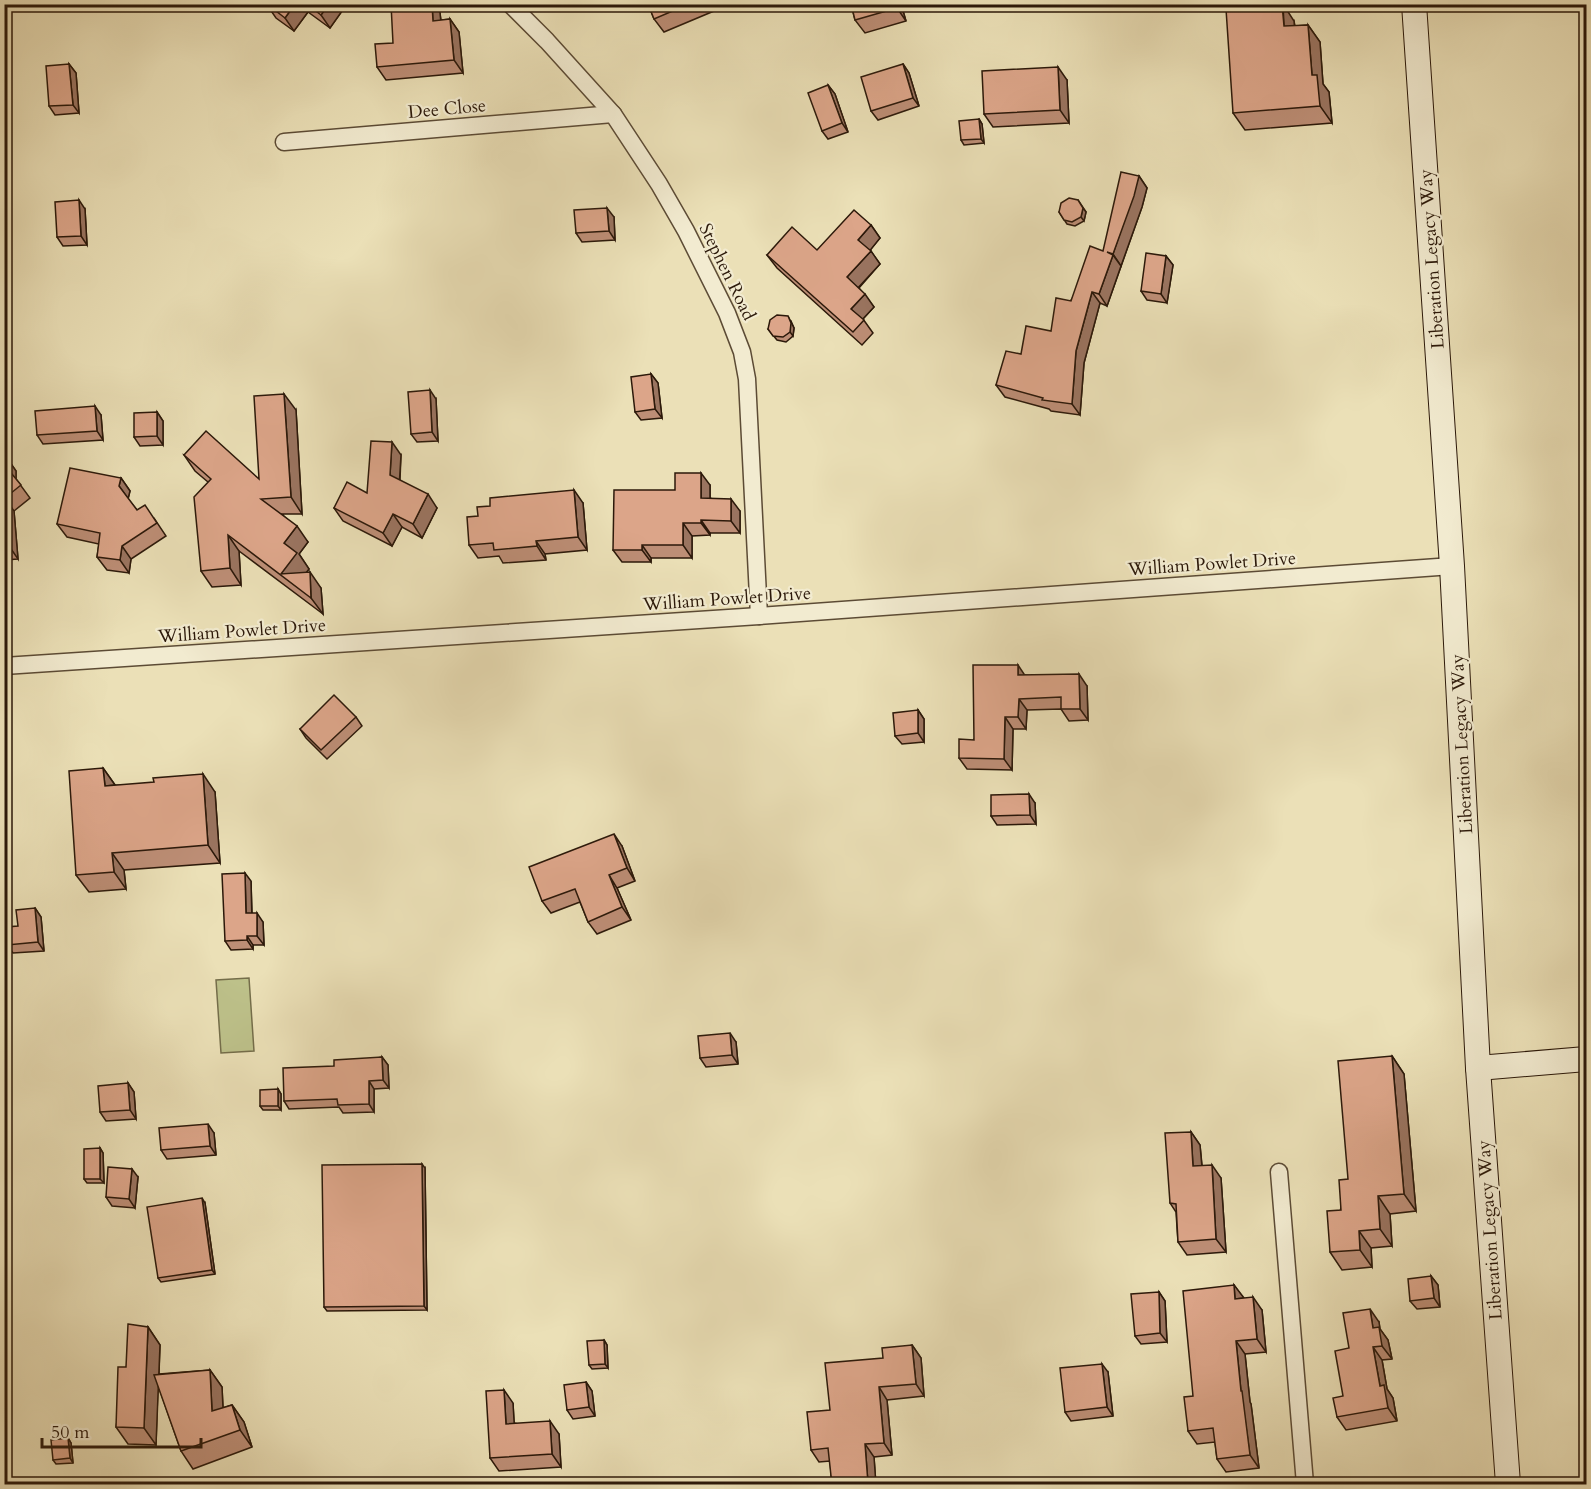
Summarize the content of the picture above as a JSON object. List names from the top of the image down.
{
  "streets": {
    "main road": ["Liberation Legacy Way"],
    "street": ["Dee Close", "Stephen Road", "William Powlet Drive"]
  },
  "crossings": [
    ["Dee Close", "Stephen Road"],
    ["Liberation Legacy Way", "William Powlet Drive"],
    ["Stephen Road", "William Powlet Drive"]
  ],
  "scale_bar": "50 m"
}
